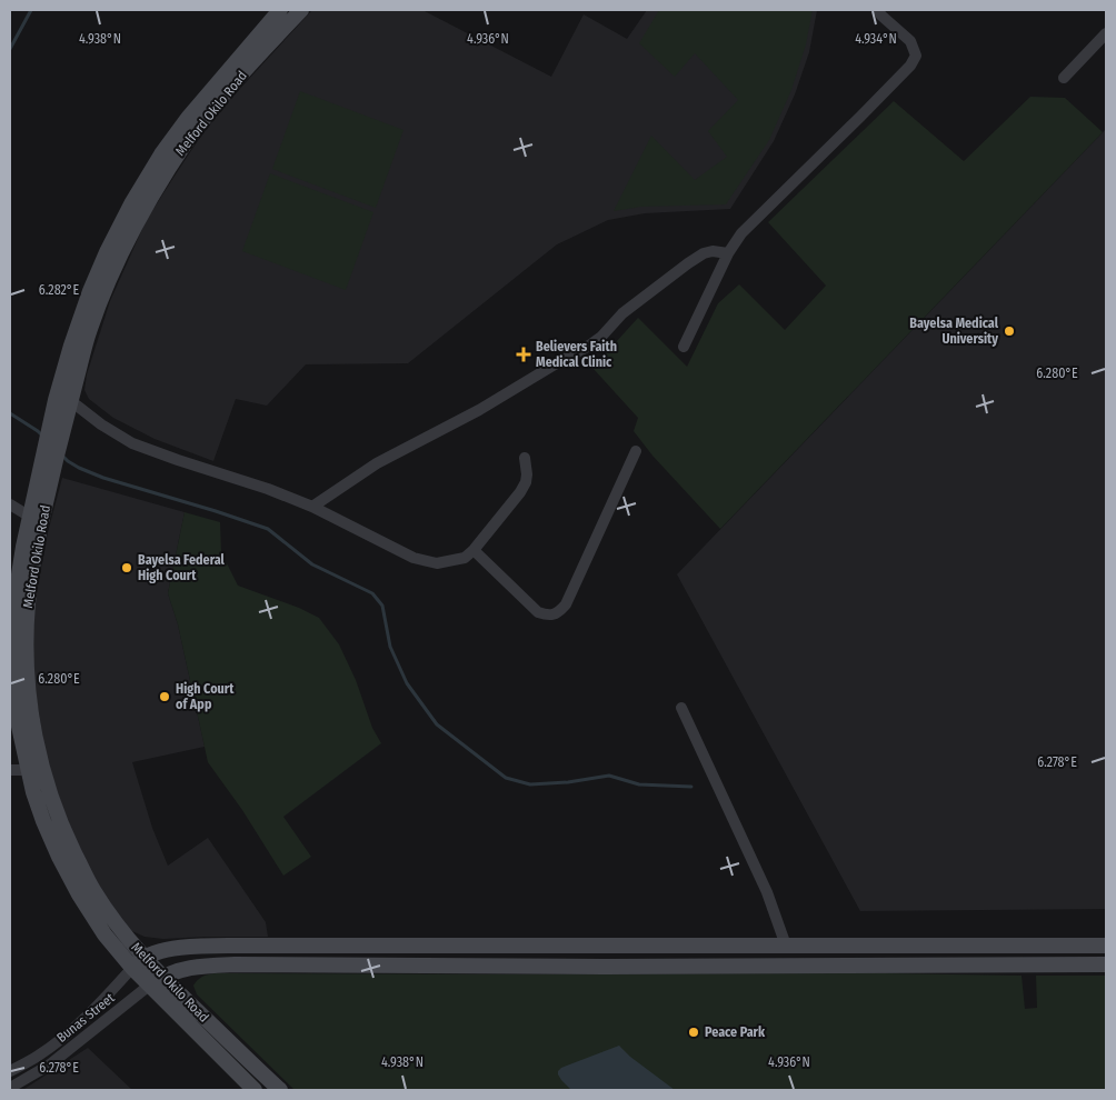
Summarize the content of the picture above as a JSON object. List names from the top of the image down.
{
  "streets": {
    "main road": ["Melford Okilo Road"],
    "street": ["Bunas Street"]
  },
  "crossings": [
    ["Melford Okilo Road", "Bunas Street"]
  ],
  "places": {
    "other": [
      "Bayelsa Medical University",
      "Bayelsa Federal High Court",
      "High Court of App",
      "Peace Park"
    ],
    "health": ["Believers Faith Medical Clinic"]
  },
  "coordinates": [
    "4.938°N",
    "4.936°N",
    "4.934°N",
    "6.282°E",
    "6.280°E",
    "6.278°E"
  ]
}
